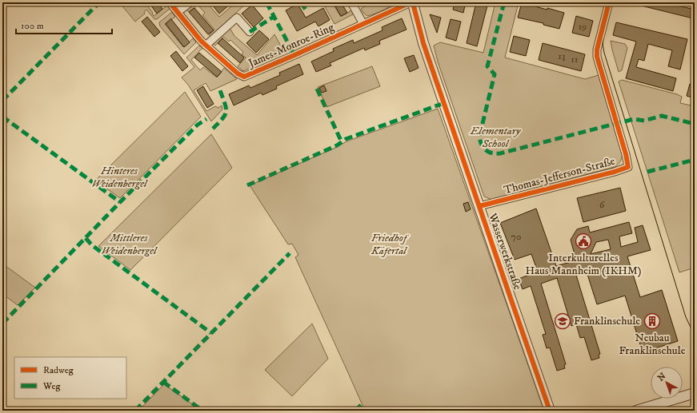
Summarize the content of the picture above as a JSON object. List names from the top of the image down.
{
  "streets": {
    "street": ["James-Monroe-Ring", "Thomas-Jefferson-Straße", "Wasserwerkstraße"]
  },
  "crossings": [
    ["James-Monroe-Ring", "Wasserwerkstraße"],
    ["Thomas-Jefferson-Straße", "Wasserwerkstraße"]
  ],
  "parks": [
    "Elementary School",
    "Hinteres Weidenbergel",
    "Mittleres Weidenbergel",
    "Friedhof Käfertal"
  ],
  "places": {
    "public building": ["Interkulturelles Haus Mannheim (IKHM)"],
    "school or university": ["Franklinschule"],
    "building": ["Neubau Franklinschule"]
  },
  "house_numbers": [
    "19",
    "13",
    "11",
    "6",
    "70"
  ],
  "legend": ["Radweg", "Weg"],
  "scale_bar": "100 m",
  "north": "top left"
}
